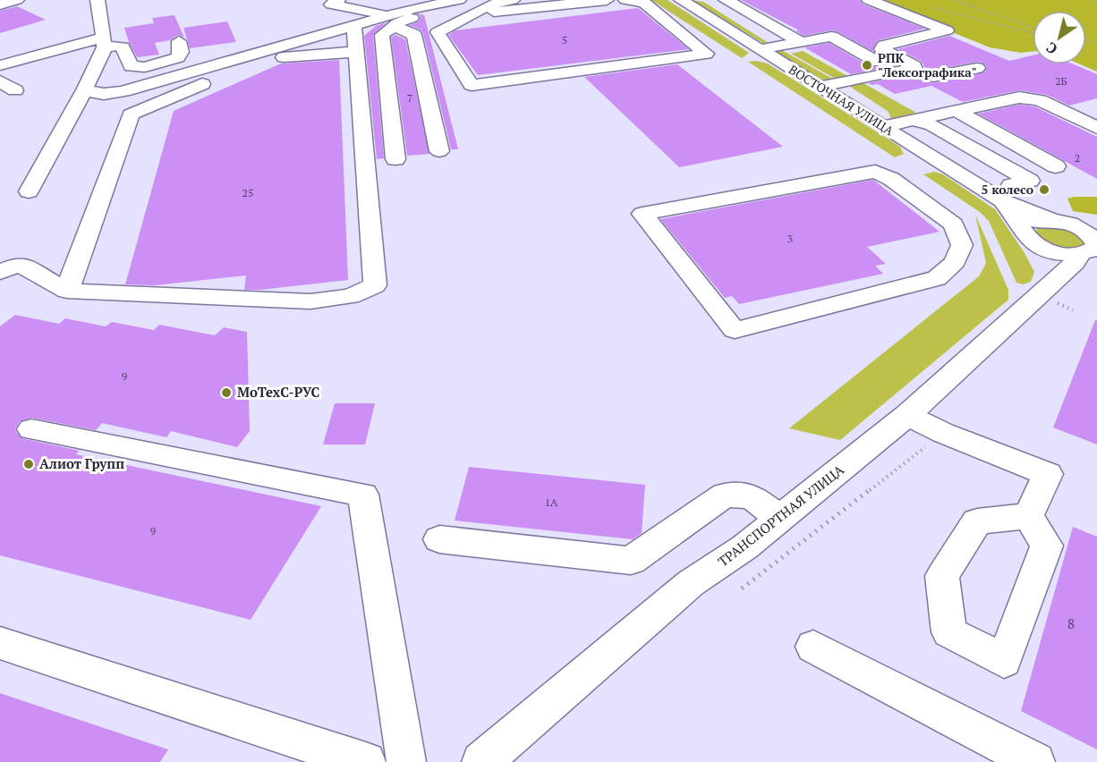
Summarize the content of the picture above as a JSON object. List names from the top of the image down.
{
  "streets": {
    "street": ["ВОСТОЧНАЯ УЛИЦА", "ТРАНСПОРТНАЯ УЛИЦА"]
  },
  "crossings": [
    ["ВОСТОЧНАЯ УЛИЦА", "ТРАНСПОРТНАЯ УЛИЦА"]
  ],
  "places": [
    "РПК \"Лексографика\"",
    "5 колесо",
    "МоТехС-РУС",
    "Алиот Групп"
  ],
  "house_numbers": [
    "5",
    "2Б",
    "7",
    "2",
    "25",
    "3",
    "9",
    "1А",
    "9",
    "8"
  ],
  "north": "bottom left"
}
